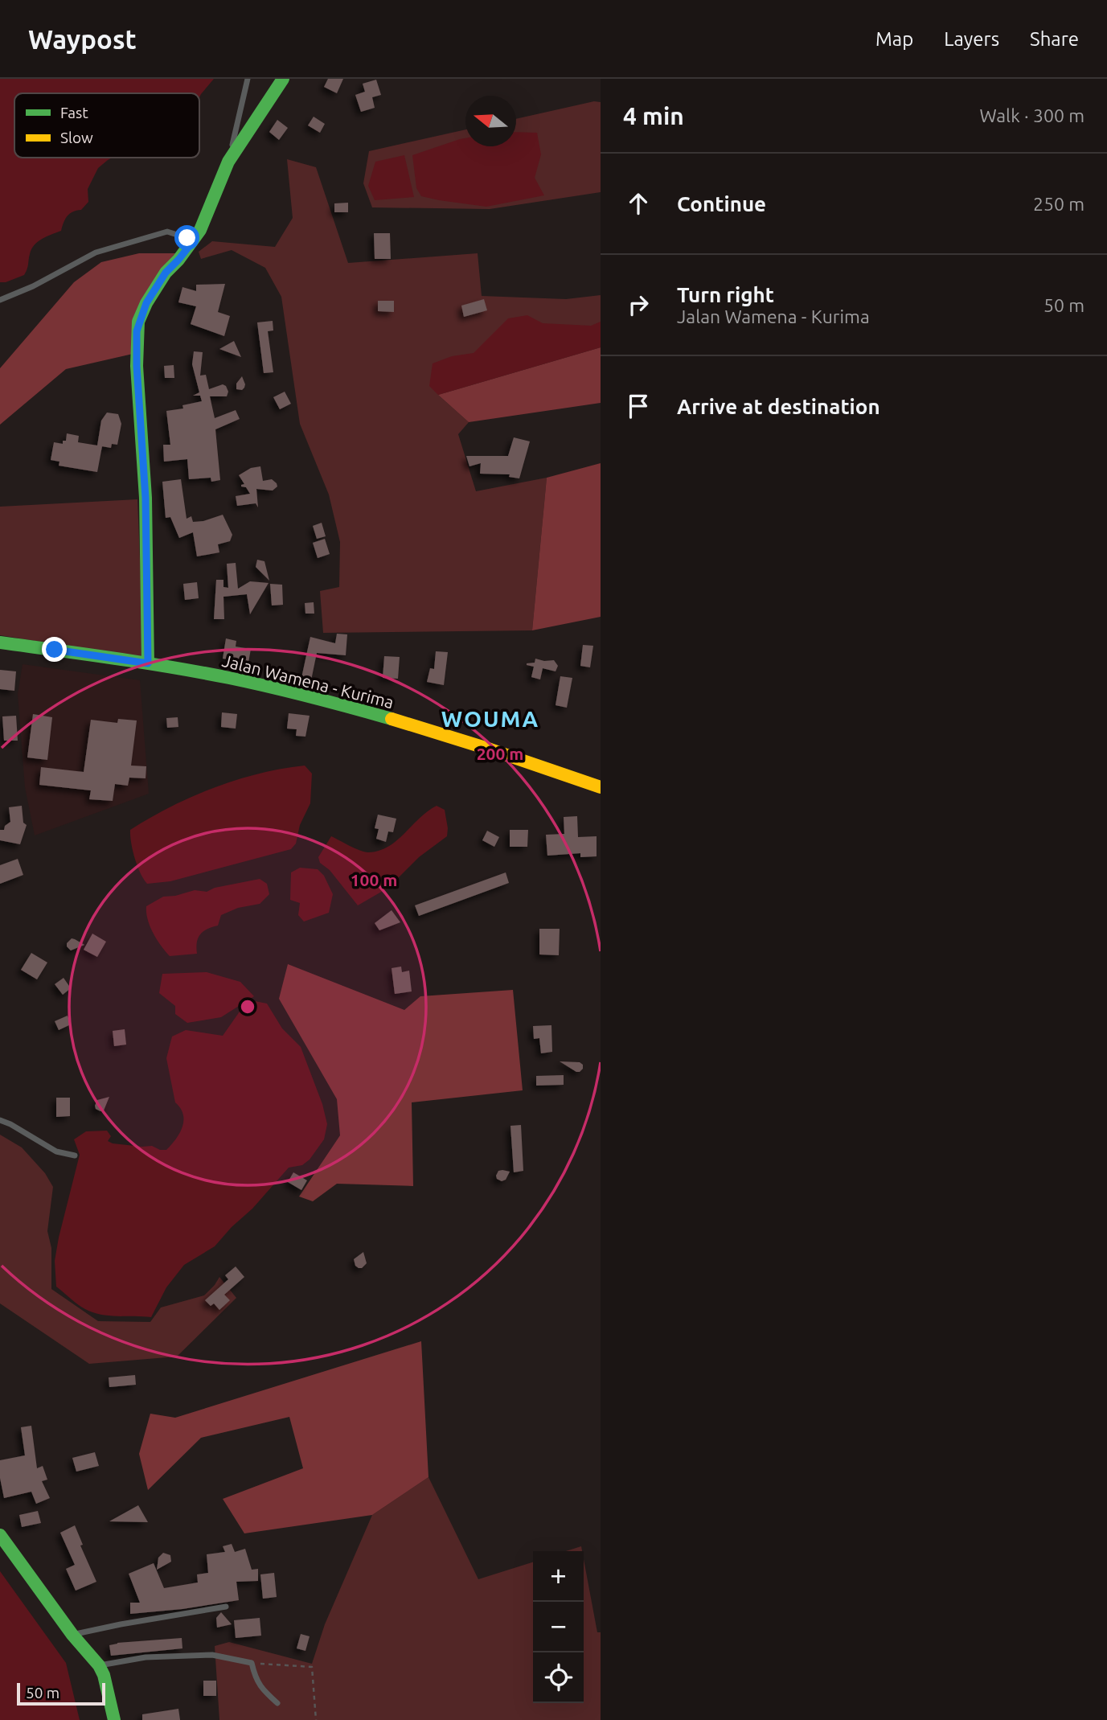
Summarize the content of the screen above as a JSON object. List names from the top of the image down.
{
  "streets": {
    "street": ["Jalan Wamena - Kurima"]
  },
  "districts": ["WOUMA"],
  "legend": ["Fast", "Slow"],
  "scale_bar": "50 m",
  "north": "left",
  "page": {
    "header": "Waypost",
    "nav": ["Map", "Layers", "Share"],
    "heading": ["4 min", "Walk · 300 m"],
    "list": [
      ["Continue", "250 m"],
      ["Turn right", "Jalan Wamena - Kurima", "50 m"],
      "Arrive at destination"
    ],
    "map_buttons": ["+", "−"],
    "scale": "50 m"
  },
  "rings": ["200 m", "100 m"]
}
